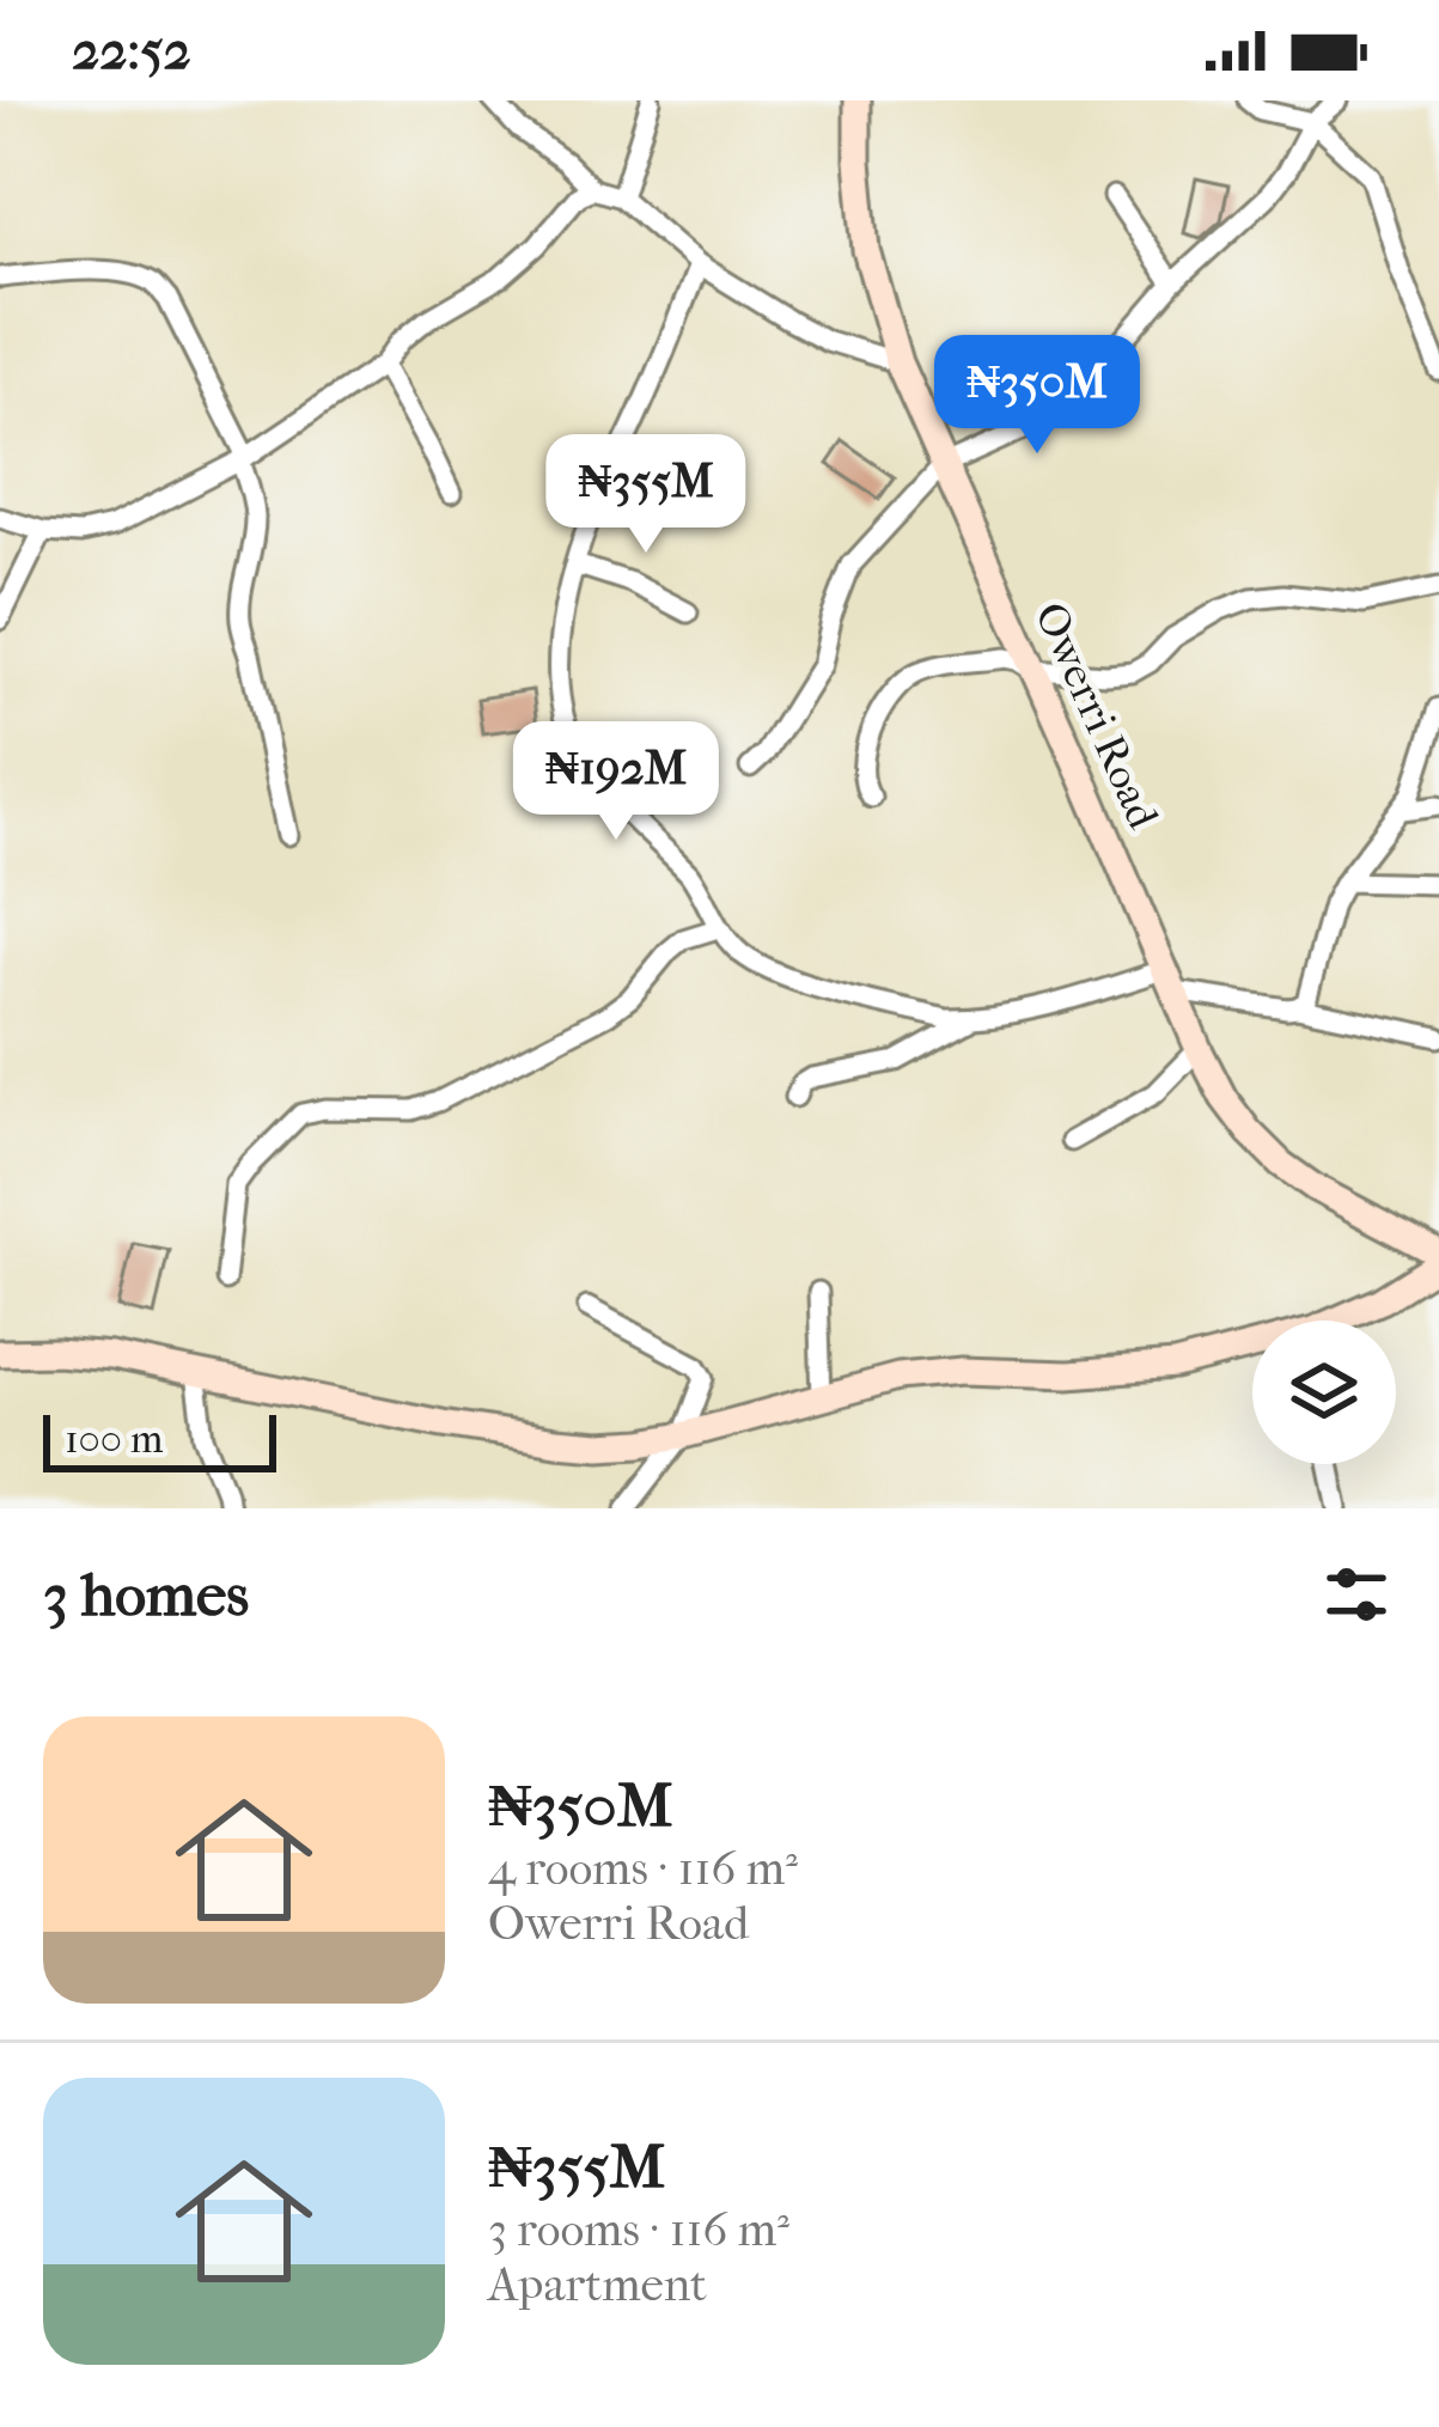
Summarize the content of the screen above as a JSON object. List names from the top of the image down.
{
  "streets": {
    "street": ["Owerri Road"]
  },
  "scale_bar": "100 m",
  "page": {
    "status": "22:52",
    "price": ["₦350M", "₦355M", "₦192M"],
    "scale": "100 m",
    "heading": "3 homes",
    "list": [
      {
        "name": "₦350M",
        "note": "4 rooms · 116 m² · Owerri Road"
      },
      {
        "name": "₦355M",
        "note": "3 rooms · 116 m² · Apartment"
      }
    ]
  }
}
